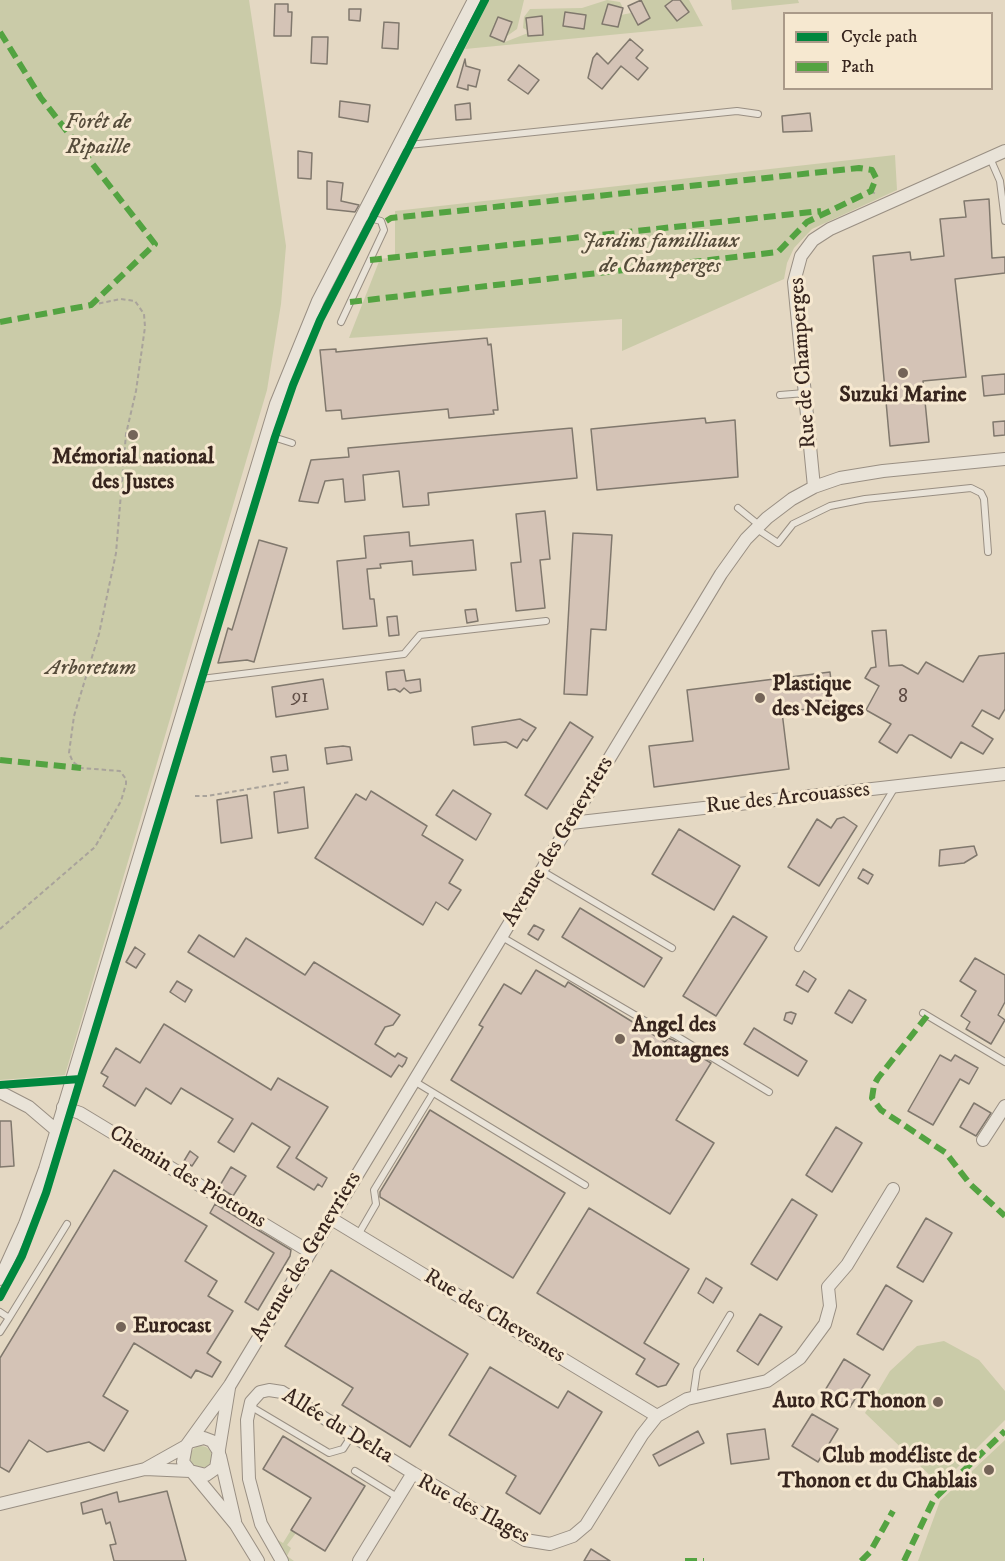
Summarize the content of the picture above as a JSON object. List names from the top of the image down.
{
  "streets": {
    "street": [
      "Rue de Champerges",
      "Rue des Arcouasses",
      "Avenue des Genevriers",
      "Chemin des Piottons",
      "Rue des Chevesnes",
      "Allée du Delta",
      "Rue des Ilages"
    ]
  },
  "crossings": [
    ["Rue de Champerges", "Avenue des Genevriers"],
    ["Rue des Arcouasses", "Avenue des Genevriers"],
    ["Avenue des Genevriers", "Chemin des Piottons"],
    ["Avenue des Genevriers", "Rue des Chevesnes"],
    ["Rue des Chevesnes", "Rue des Ilages"],
    ["Allée du Delta", "Rue des Ilages"]
  ],
  "parks": ["Forêt de Ripaille", "Jardins familliaux de Champerges", "Arboretum"],
  "places": [
    "Suzuki Marine",
    "Mémorial national des Justes",
    "Plastique des Neiges",
    "Angel des Montagnes",
    "Eurocast",
    "Auto RC Thonon",
    "Club modéliste de Thonon et du Chablais"
  ],
  "house_numbers": ["91", "8"],
  "legend": ["Cycle path", "Path"]
}
